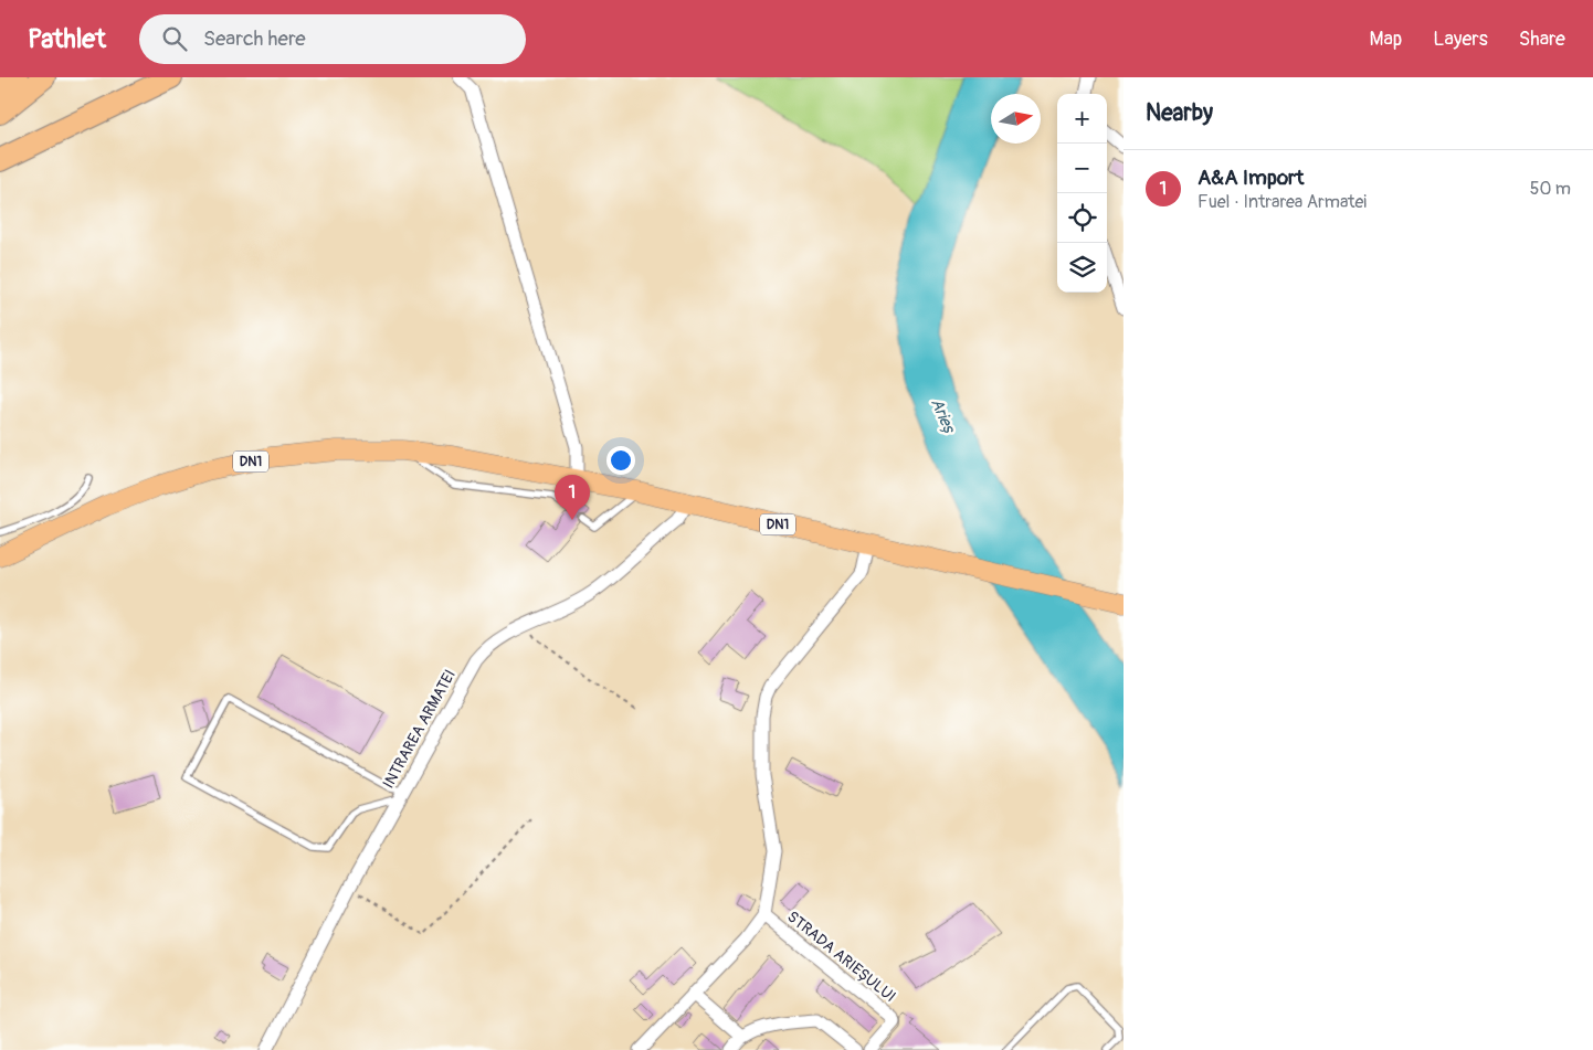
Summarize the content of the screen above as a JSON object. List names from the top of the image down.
{
  "streets": {
    "main road": ["DN1"],
    "street": ["INTRAREA ARMATEI", "STRADA ARIEȘULUI"]
  },
  "crossings": [
    ["DN1", "INTRAREA ARMATEI"]
  ],
  "water": ["Arieș"],
  "north": "right",
  "page": {
    "header": "Pathlet",
    "search": "Search here",
    "nav": ["Map", "Layers", "Share"],
    "heading": "Nearby",
    "map_buttons": ["+", "−"],
    "list": [
      {
        "mark": "1",
        "name": "A&A Import",
        "note": "Fuel · Intrarea Armatei",
        "value": "50 m"
      }
    ],
    "pins": "1"
  }
}
